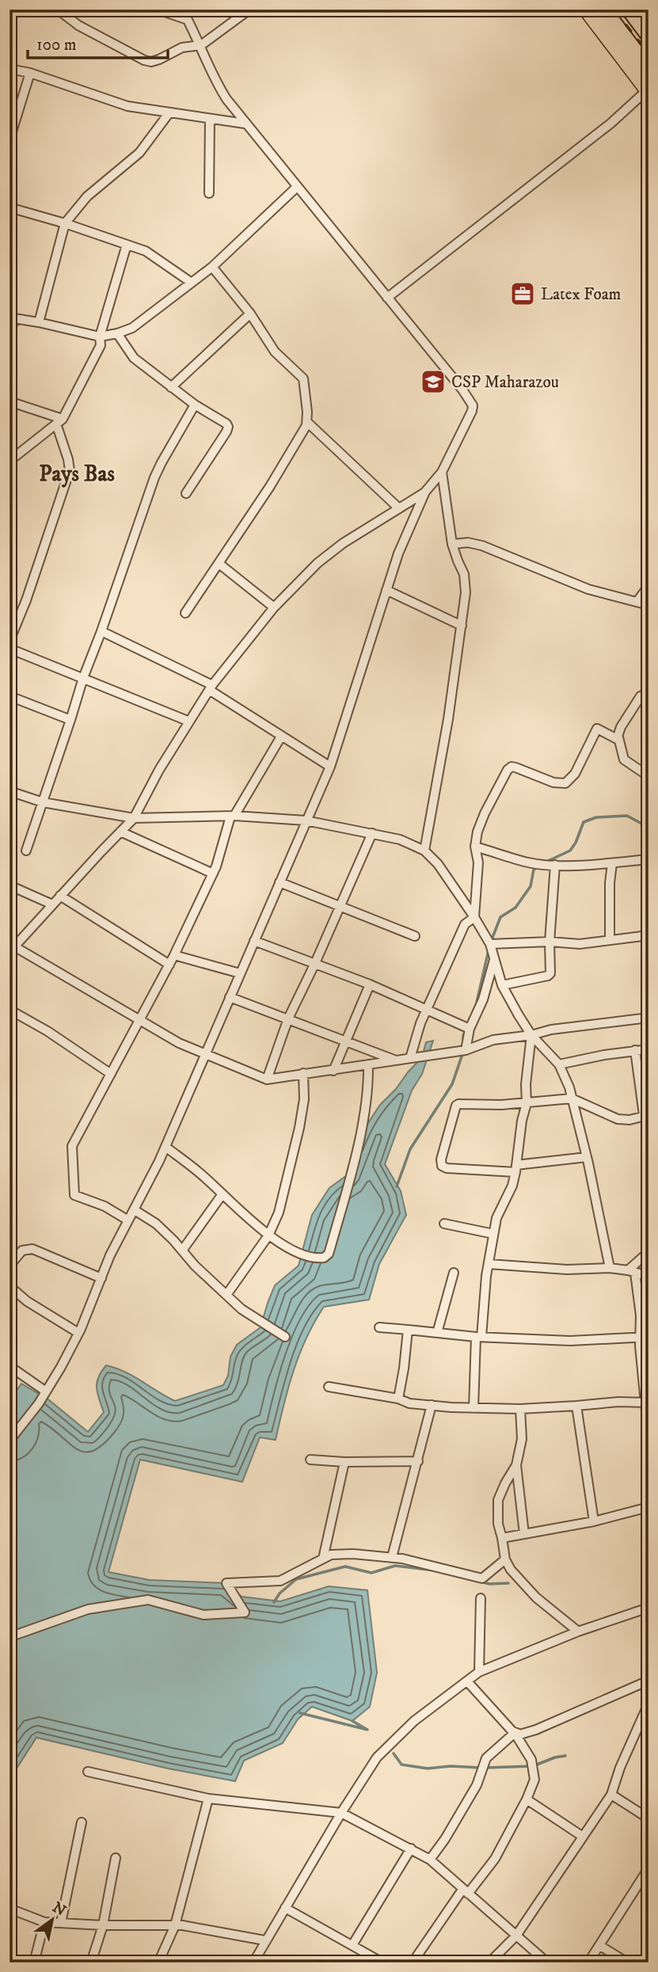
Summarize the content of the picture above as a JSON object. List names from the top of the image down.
{
  "districts": ["Pays Bas"],
  "places": {
    "office": ["Latex Foam"],
    "school or university": ["CSP Maharazou"]
  },
  "scale_bar": "100 m",
  "north": "top right"
}
